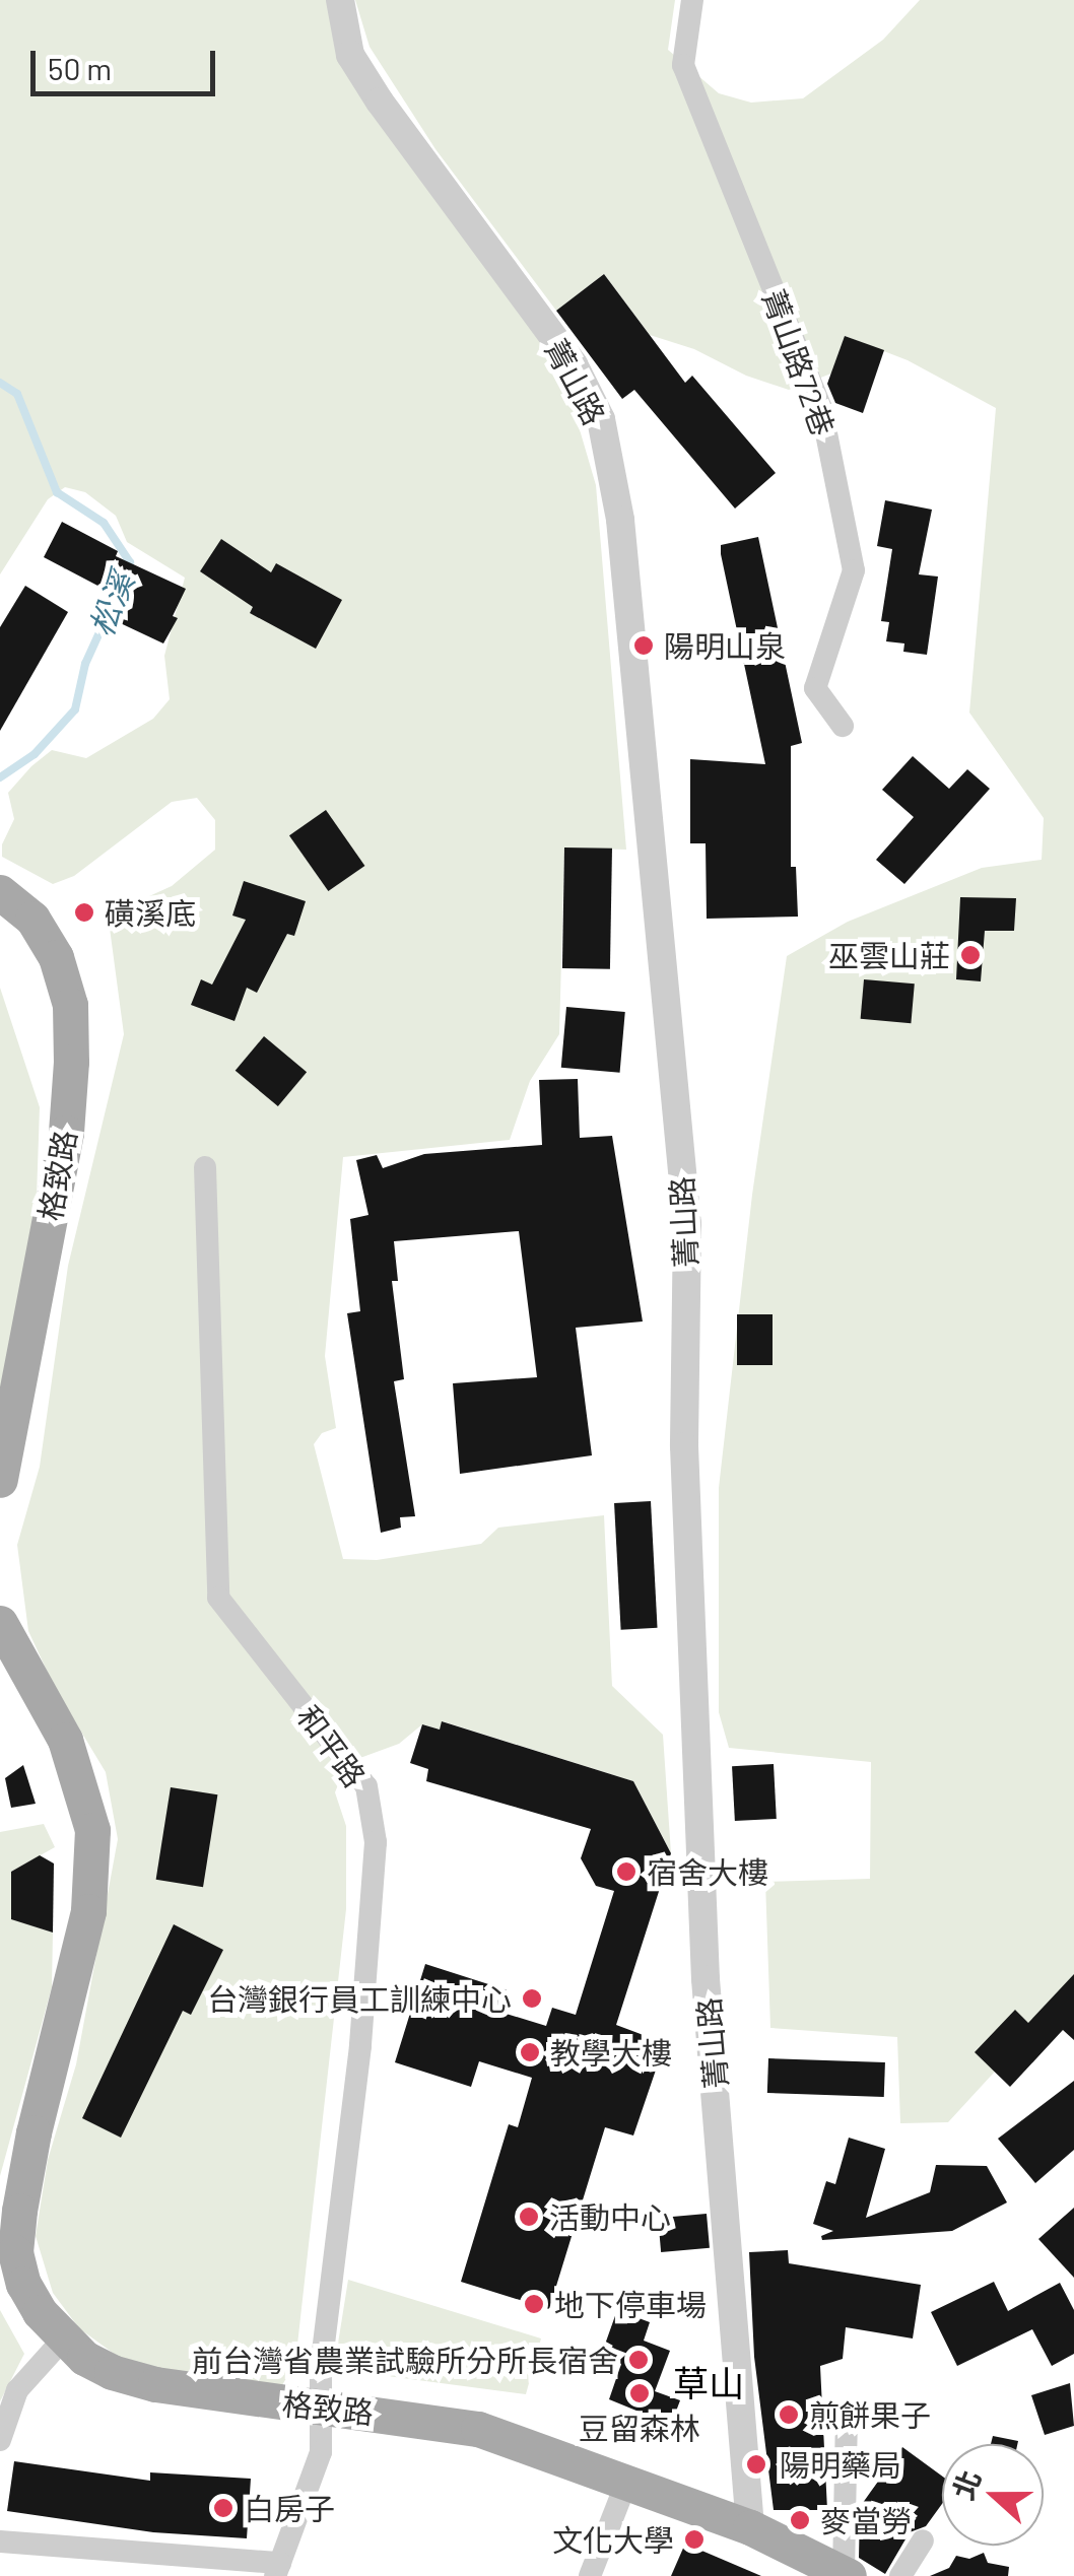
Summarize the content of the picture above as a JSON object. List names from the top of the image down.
{
  "streets": {
    "main road": ["格致路"],
    "street": ["菁山路72巷", "菁山路", "和平路"]
  },
  "crossings": [
    ["菁山路", "格致路"],
    ["格致路", "和平路"]
  ],
  "districts": ["草山"],
  "water": ["松溪"],
  "places": [
    "陽明山泉",
    "磺溪底",
    "巫雲山莊",
    "宿舍大樓",
    "台灣銀行員工訓練中心",
    "教學大樓",
    "活動中心",
    "地下停車場",
    "前台灣省農業試驗所分所長宿舍",
    "豆留森林",
    "煎餅果子",
    "陽明藥局",
    "白房子",
    "麥當勞",
    "文化大學"
  ],
  "scale_bar": "50 m",
  "north": "left"
}
